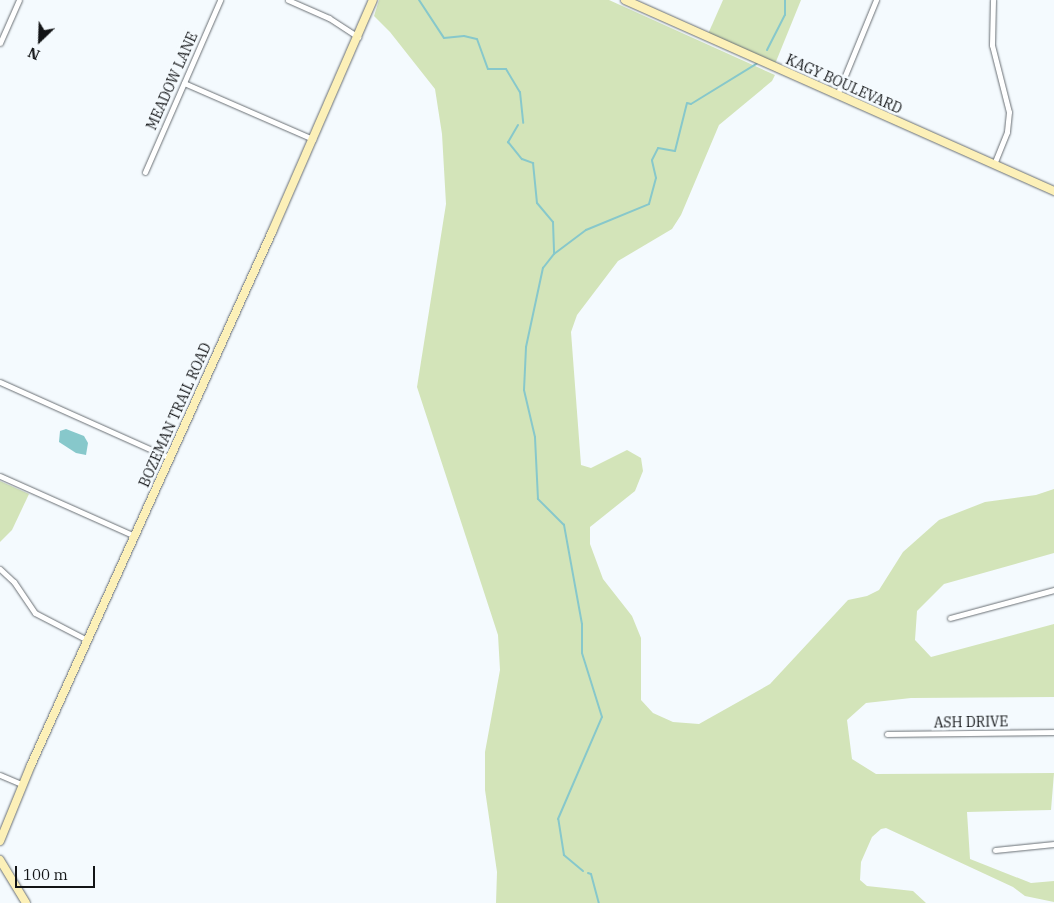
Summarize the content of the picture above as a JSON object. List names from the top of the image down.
{
  "streets": {
    "street": [
      "MEADOW LANE",
      "KAGY BOULEVARD",
      "BOZEMAN TRAIL ROAD",
      "ASH DRIVE"
    ]
  },
  "scale_bar": "100 m",
  "north": "bottom left"
}
